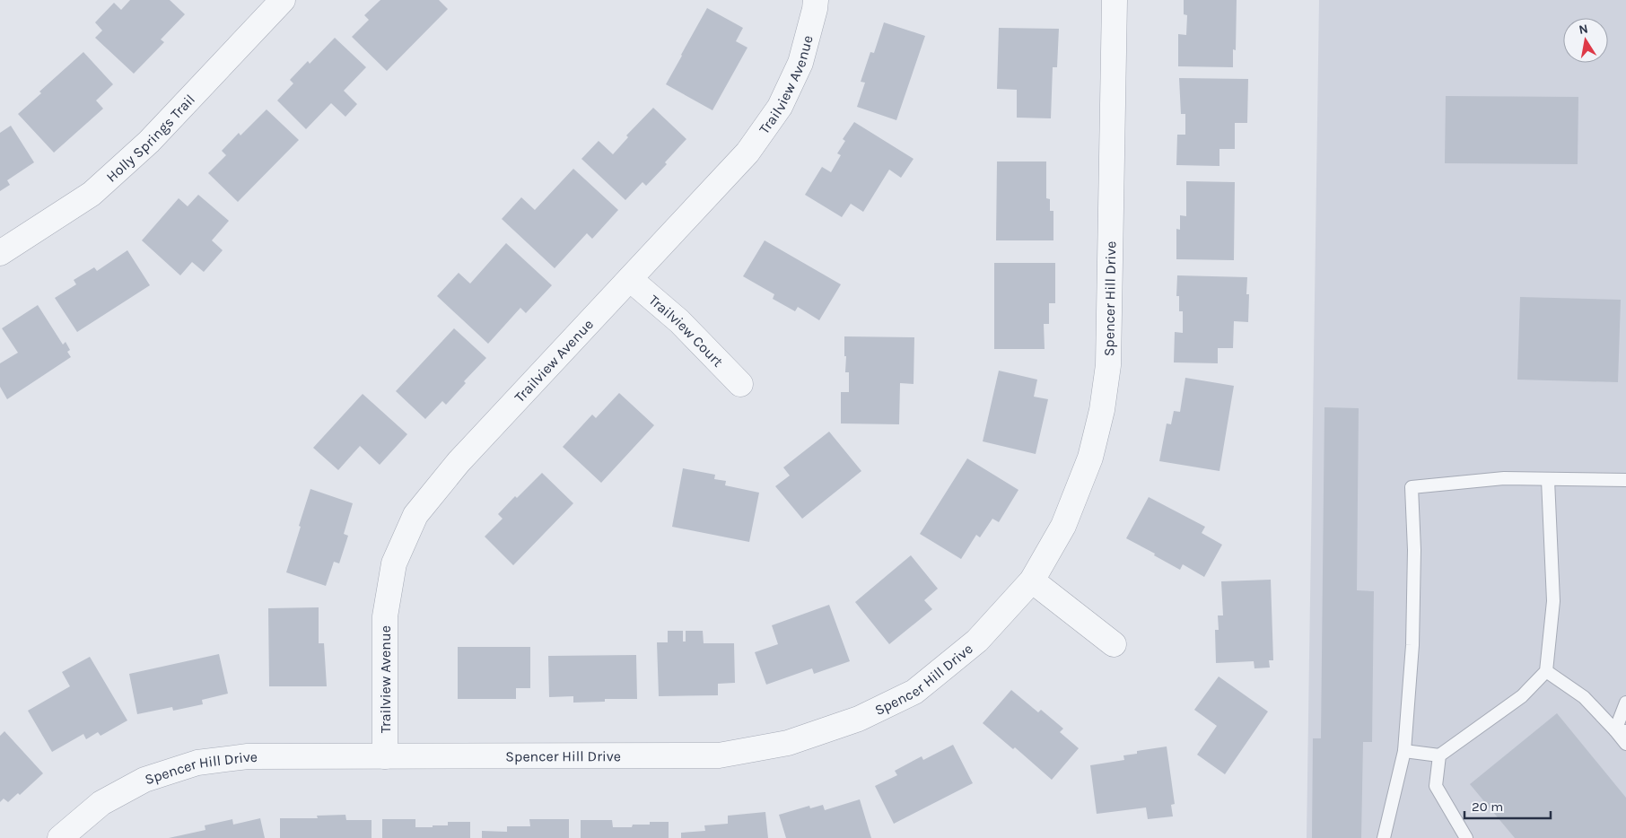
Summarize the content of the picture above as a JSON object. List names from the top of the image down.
{
  "streets": {
    "street": [
      "Trailview Avenue",
      "Holly Springs Trail",
      "Spencer Hill Drive",
      "Trailview Court"
    ]
  },
  "crossings": [
    ["Trailview Avenue", "Spencer Hill Drive"],
    ["Trailview Avenue", "Trailview Court"]
  ],
  "scale_bar": "20 m",
  "north": "top"
}
